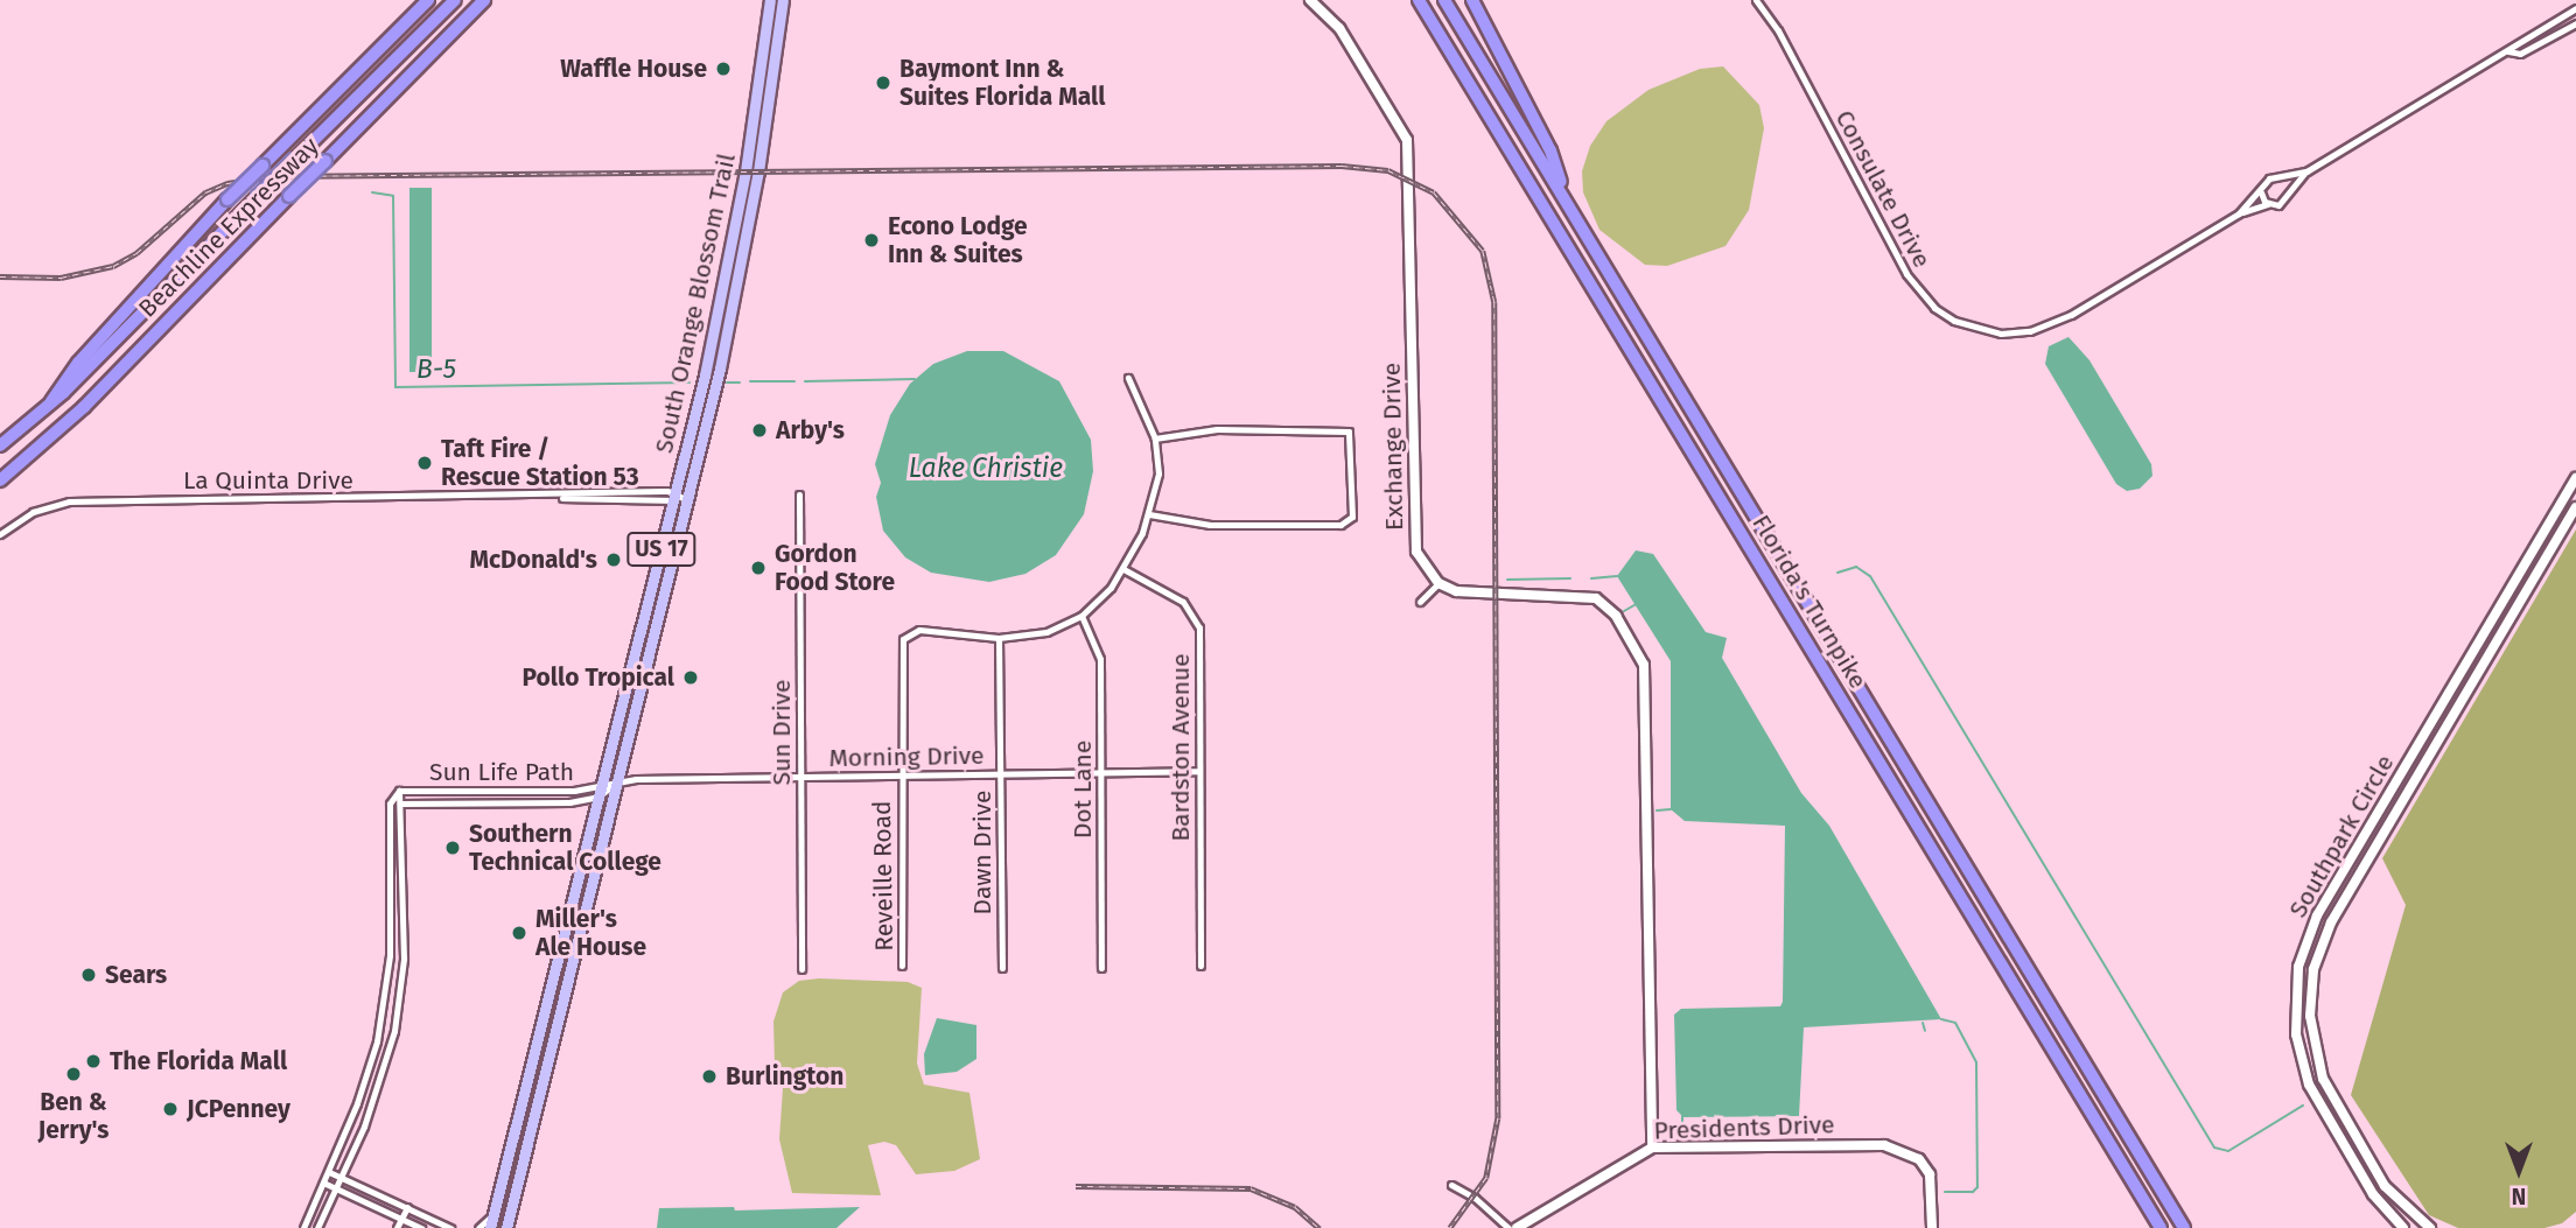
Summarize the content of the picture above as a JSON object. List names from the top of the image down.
{
  "streets": {
    "highway": ["Beachline Expressway", "Florida's Turnpike"],
    "main road": ["South Orange Blossom Trail", "US 17"],
    "street": [
      "Consulate Drive",
      "Exchange Drive",
      "La Quinta Drive",
      "Sun Drive",
      "Bardston Avenue",
      "Morning Drive",
      "Sun Life Path",
      "Dot Lane",
      "Southpark Circle",
      "Dawn Drive",
      "Reveille Road",
      "Presidents Drive"
    ]
  },
  "crossings": [
    ["South Orange Blossom Trail", "La Quinta Drive"],
    ["South Orange Blossom Trail", "Morning Drive"],
    ["South Orange Blossom Trail", "Sun Life Path"],
    ["Sun Drive", "Morning Drive"],
    ["Bardston Avenue", "Morning Drive"],
    ["Morning Drive", "Sun Life Path"],
    ["Morning Drive", "Dot Lane"],
    ["Morning Drive", "Dawn Drive"],
    ["Morning Drive", "Reveille Road"],
    ["Dawn Drive", "Reveille Road"]
  ],
  "water": ["B-5", "Lake Christie"],
  "places": [
    "Waffle House",
    "Baymont Inn & Suites Florida Mall",
    "Econo Lodge Inn & Suites",
    "Arby's",
    "Taft Fire / Rescue Station 53",
    "McDonald's",
    "Gordon Food Store",
    "Pollo Tropical",
    "Southern Technical College",
    "Miller's Ale House",
    "Sears",
    "The Florida Mall",
    "Ben & Jerry's",
    "Burlington",
    "JCPenney"
  ],
  "north": "bottom"
}
